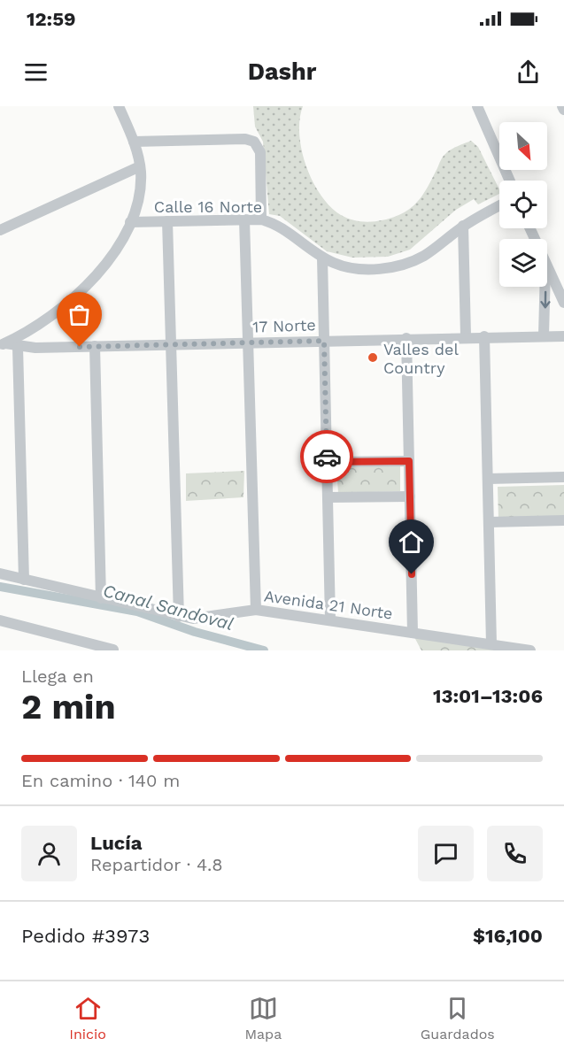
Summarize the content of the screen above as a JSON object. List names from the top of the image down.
{
  "streets": {
    "street": ["Calle 16 Norte", "17 Norte", "Avenida 21 Norte"]
  },
  "water": ["Canal Sandoval"],
  "places": ["Valles del Country"],
  "north": "bottom right",
  "page": {
    "status": "12:59",
    "header": "Dashr",
    "heading": ["2 min", "Llega en", "13:01–13:06"],
    "panel": [
      "Lucía",
      "Repartidor · 4.8",
      "Pedido #3973",
      "$16,100"
    ],
    "bar": "En camino · 140 m",
    "tabs": ["Inicio", "Mapa", "Guardados"]
  }
}
